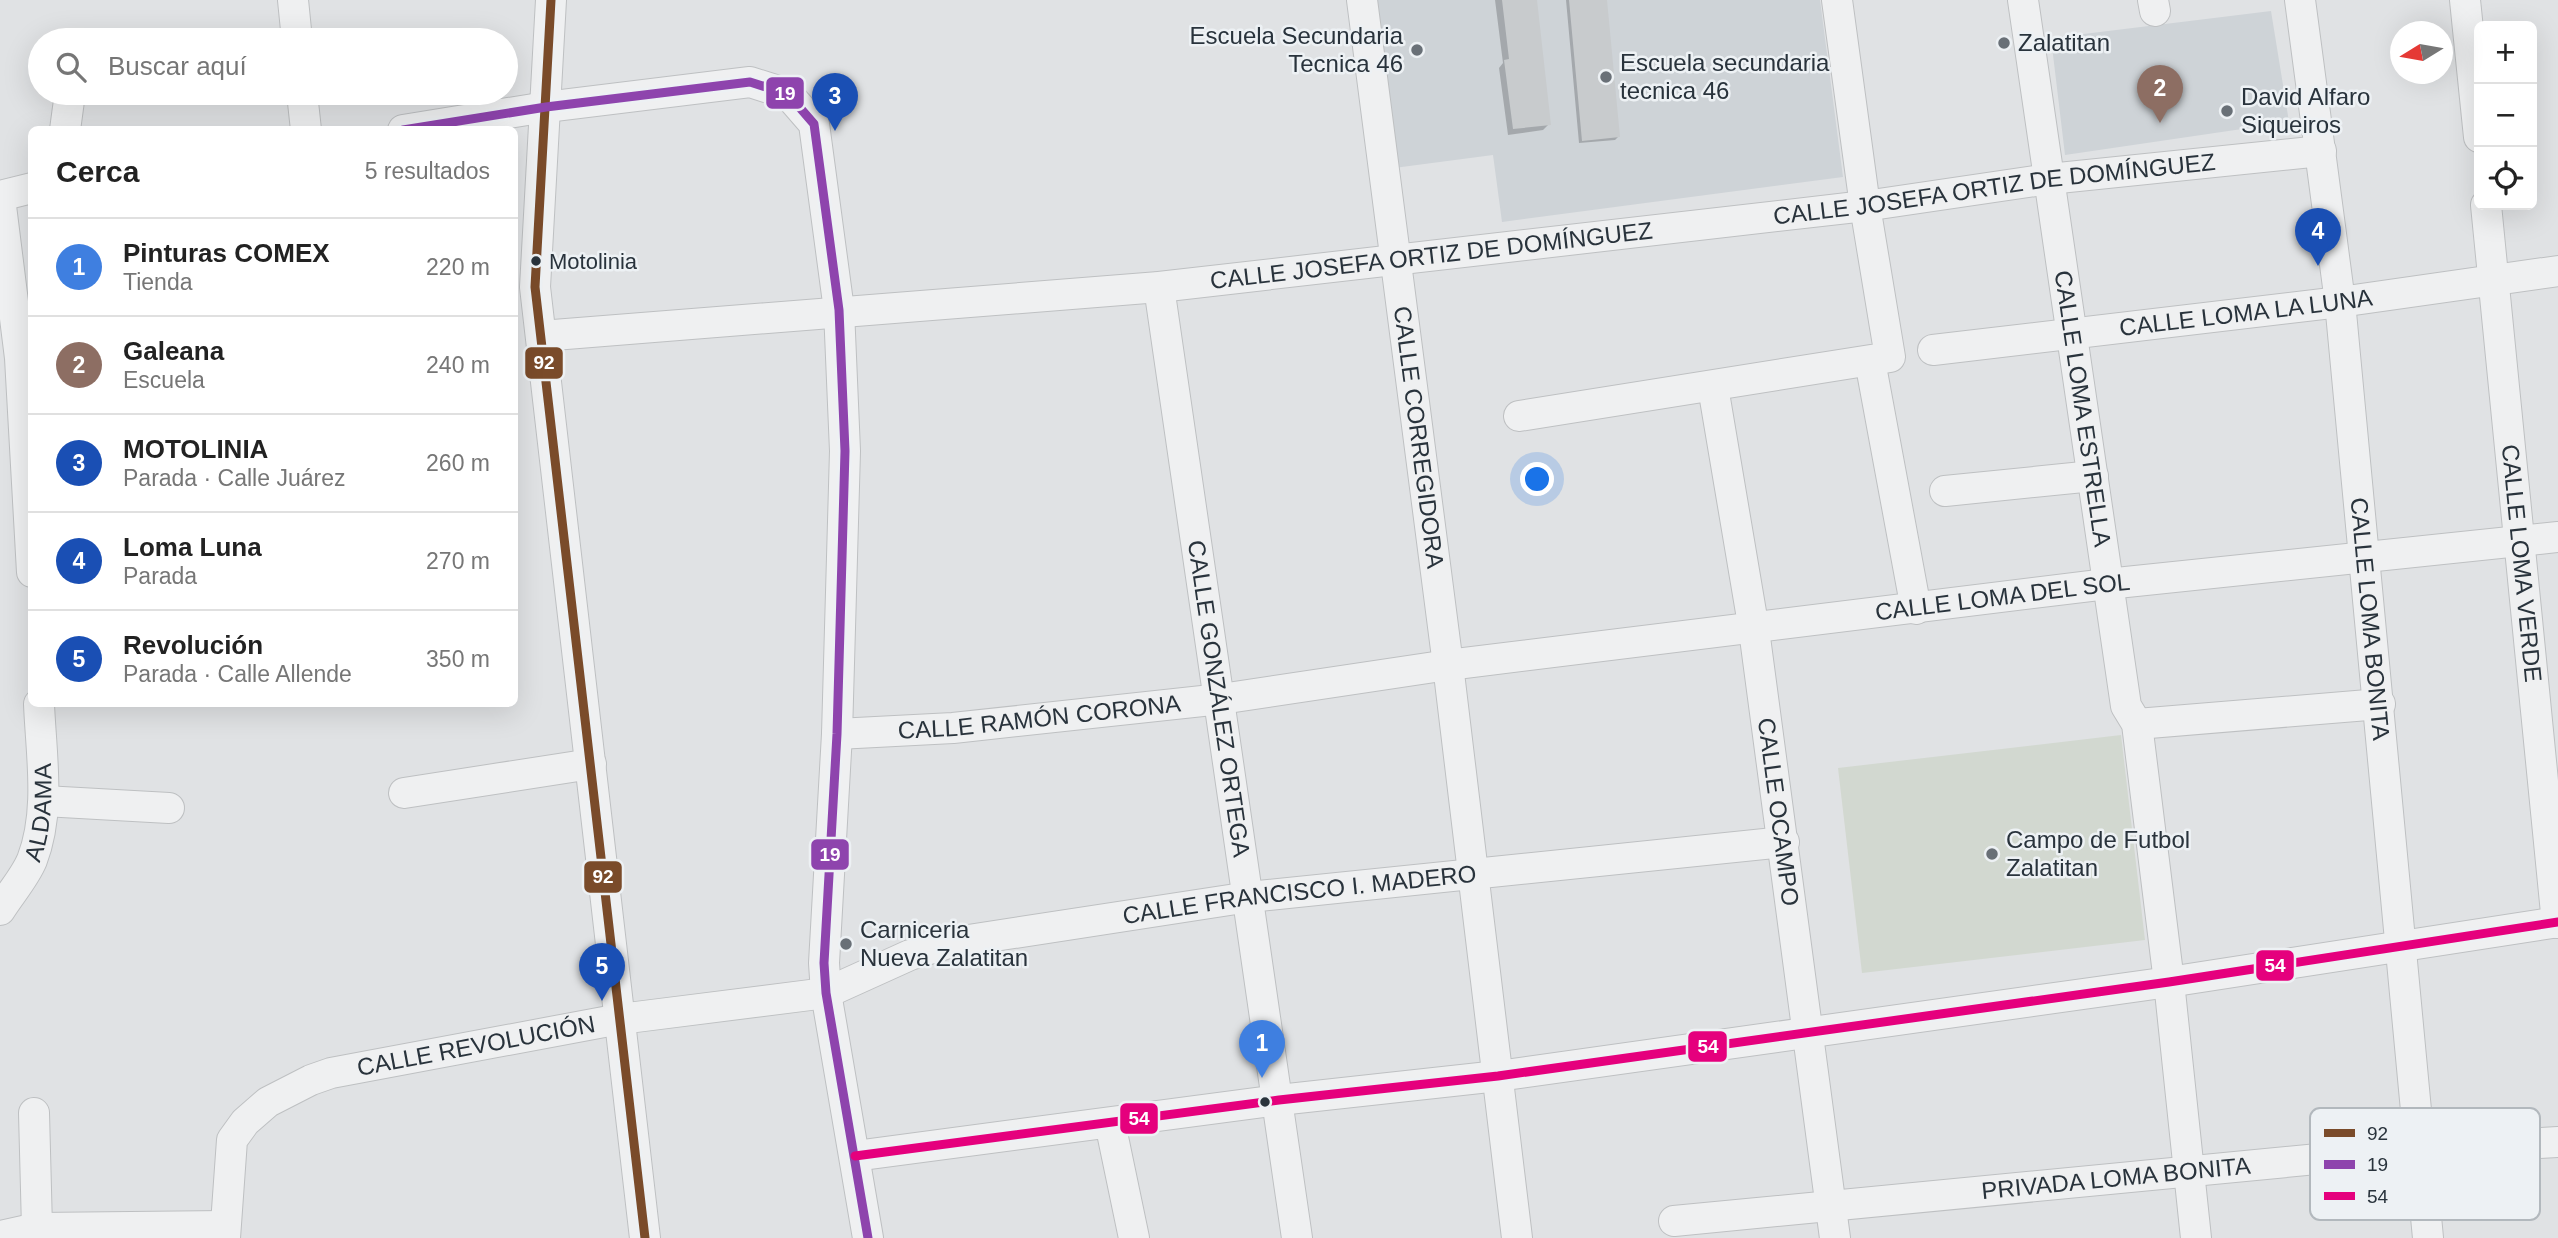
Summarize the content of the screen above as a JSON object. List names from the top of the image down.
{
  "streets": {
    "street": [
      "CALLE JOSEFA ORTIZ DE DOMÍNGUEZ",
      "CALLE LOMA LA LUNA",
      "CALLE LOMA ESTRELLA",
      "CALLE CORREGIDORA",
      "CALLE LOMA VERDE",
      "CALLE LOMA DEL SOL",
      "CALLE LOMA BONITA",
      "CALLE GONZÁLEZ ORTEGA",
      "CALLE RAMÓN CORONA",
      "ALDAMA",
      "CALLE OCAMPO",
      "CALLE FRANCISCO I. MADERO",
      "CALLE REVOLUCIÓN",
      "PRIVADA LOMA BONITA"
    ]
  },
  "crossings": [
    ["CALLE JOSEFA ORTIZ DE DOMÍNGUEZ", "CALLE LOMA ESTRELLA"],
    ["CALLE JOSEFA ORTIZ DE DOMÍNGUEZ", "CALLE CORREGIDORA"],
    ["CALLE JOSEFA ORTIZ DE DOMÍNGUEZ", "CALLE LOMA BONITA"],
    ["CALLE JOSEFA ORTIZ DE DOMÍNGUEZ", "CALLE GONZÁLEZ ORTEGA"],
    ["CALLE LOMA LA LUNA", "CALLE LOMA ESTRELLA"],
    ["CALLE LOMA LA LUNA", "CALLE LOMA VERDE"],
    ["CALLE LOMA LA LUNA", "CALLE LOMA BONITA"],
    ["CALLE LOMA ESTRELLA", "CALLE LOMA DEL SOL"],
    ["CALLE LOMA ESTRELLA", "PRIVADA LOMA BONITA"],
    ["CALLE CORREGIDORA", "CALLE LOMA DEL SOL"],
    ["CALLE CORREGIDORA", "CALLE RAMÓN CORONA"],
    ["CALLE CORREGIDORA", "CALLE FRANCISCO I. MADERO"],
    ["CALLE LOMA VERDE", "CALLE LOMA DEL SOL"],
    ["CALLE LOMA DEL SOL", "CALLE LOMA BONITA"],
    ["CALLE LOMA DEL SOL", "CALLE RAMÓN CORONA"],
    ["CALLE LOMA DEL SOL", "CALLE OCAMPO"],
    ["CALLE GONZÁLEZ ORTEGA", "CALLE RAMÓN CORONA"],
    ["CALLE GONZÁLEZ ORTEGA", "CALLE FRANCISCO I. MADERO"],
    ["CALLE OCAMPO", "CALLE FRANCISCO I. MADERO"],
    ["CALLE OCAMPO", "PRIVADA LOMA BONITA"],
    ["CALLE FRANCISCO I. MADERO", "CALLE REVOLUCIÓN"]
  ],
  "places": [
    "Zalatitan",
    "Escuela Secundaria Tecnica 46",
    "Escuela secundaria tecnica 46",
    "David Alfaro Siqueiros",
    "Motolinia",
    "Campo de Futbol Zalatitan",
    "Carniceria Nueva Zalatitan"
  ],
  "lines": ["transit line 92", "transit line 19", "transit line 54"],
  "legend": ["92", "19", "54"],
  "north": "left",
  "page": {
    "map_buttons": ["+", "−"],
    "search": "Buscar aquí",
    "pins": [
      "2",
      "3",
      "4",
      "5",
      "1"
    ],
    "heading": ["Cerca", "5 resultados"],
    "list": [
      {
        "mark": "1",
        "name": "Pinturas COMEX",
        "note": "Tienda",
        "value": "220 m"
      },
      {
        "mark": "2",
        "name": "Galeana",
        "note": "Escuela",
        "value": "240 m"
      },
      {
        "mark": "3",
        "name": "MOTOLINIA",
        "note": "Parada · Calle Juárez",
        "value": "260 m"
      },
      {
        "mark": "4",
        "name": "Loma Luna",
        "note": "Parada",
        "value": "270 m"
      },
      {
        "mark": "5",
        "name": "Revolución",
        "note": "Parada · Calle Allende",
        "value": "350 m"
      }
    ]
  }
}
